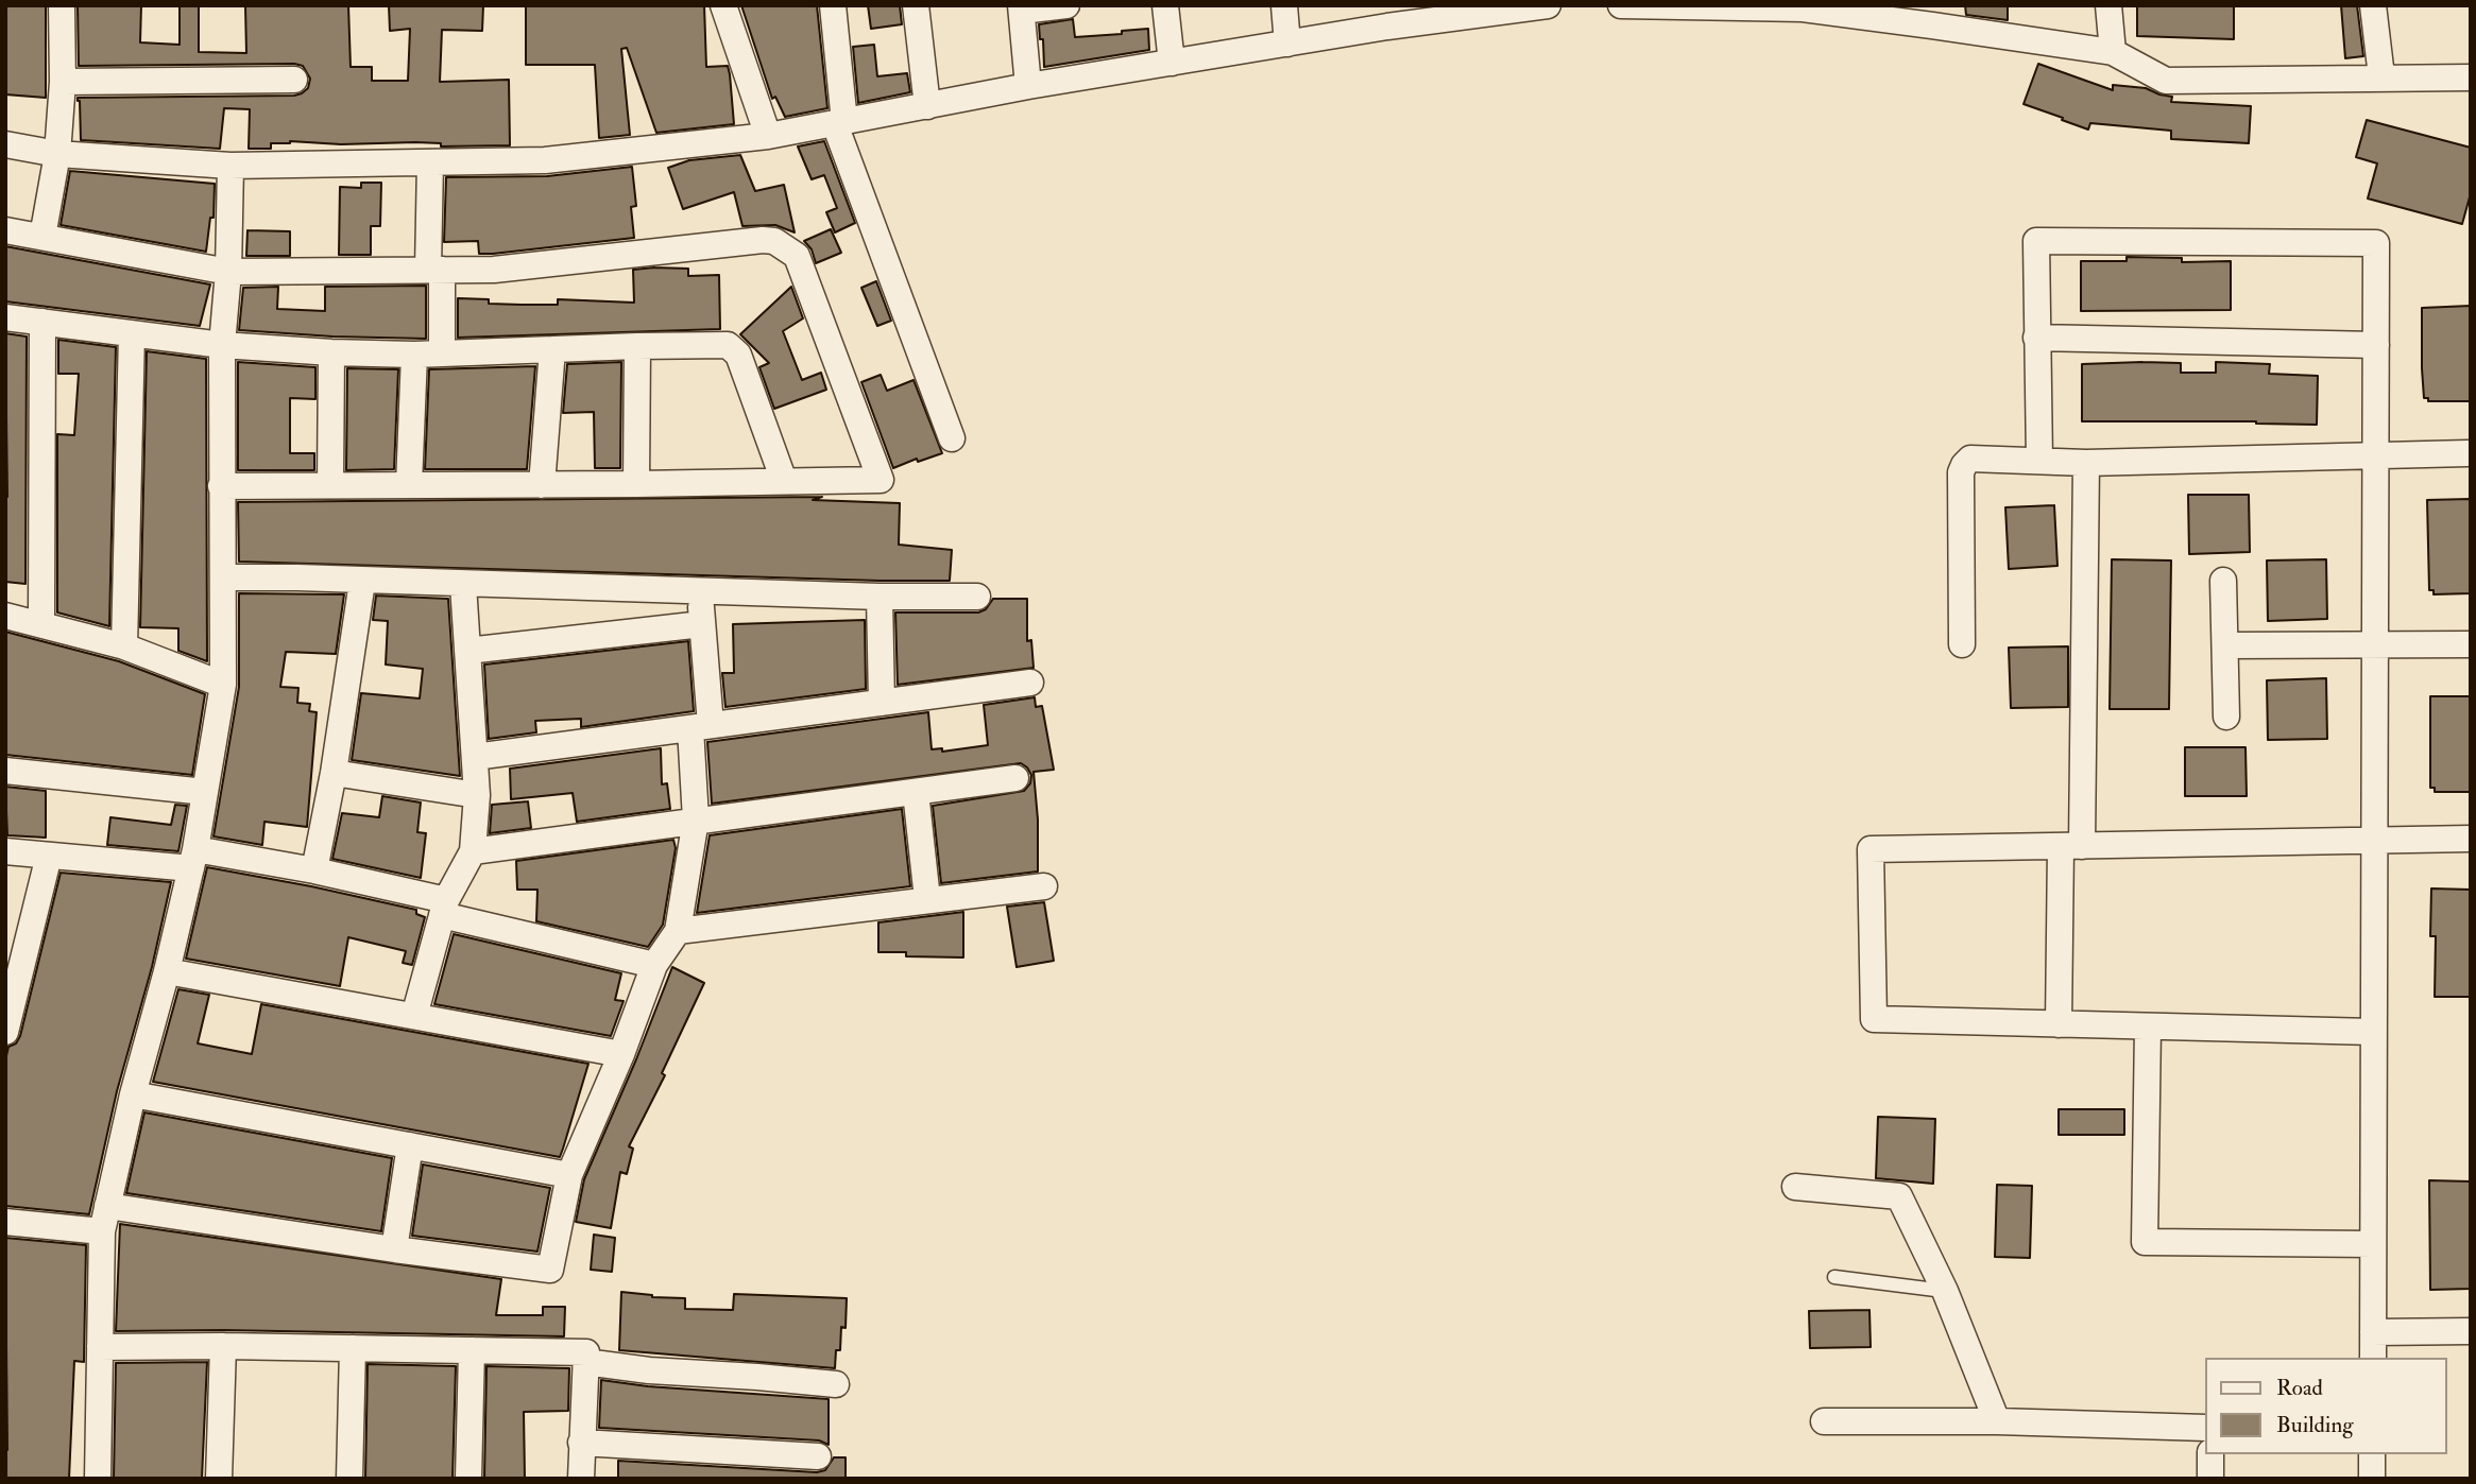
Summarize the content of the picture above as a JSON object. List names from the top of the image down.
{
  "legend": ["Road", "Building"]
}
